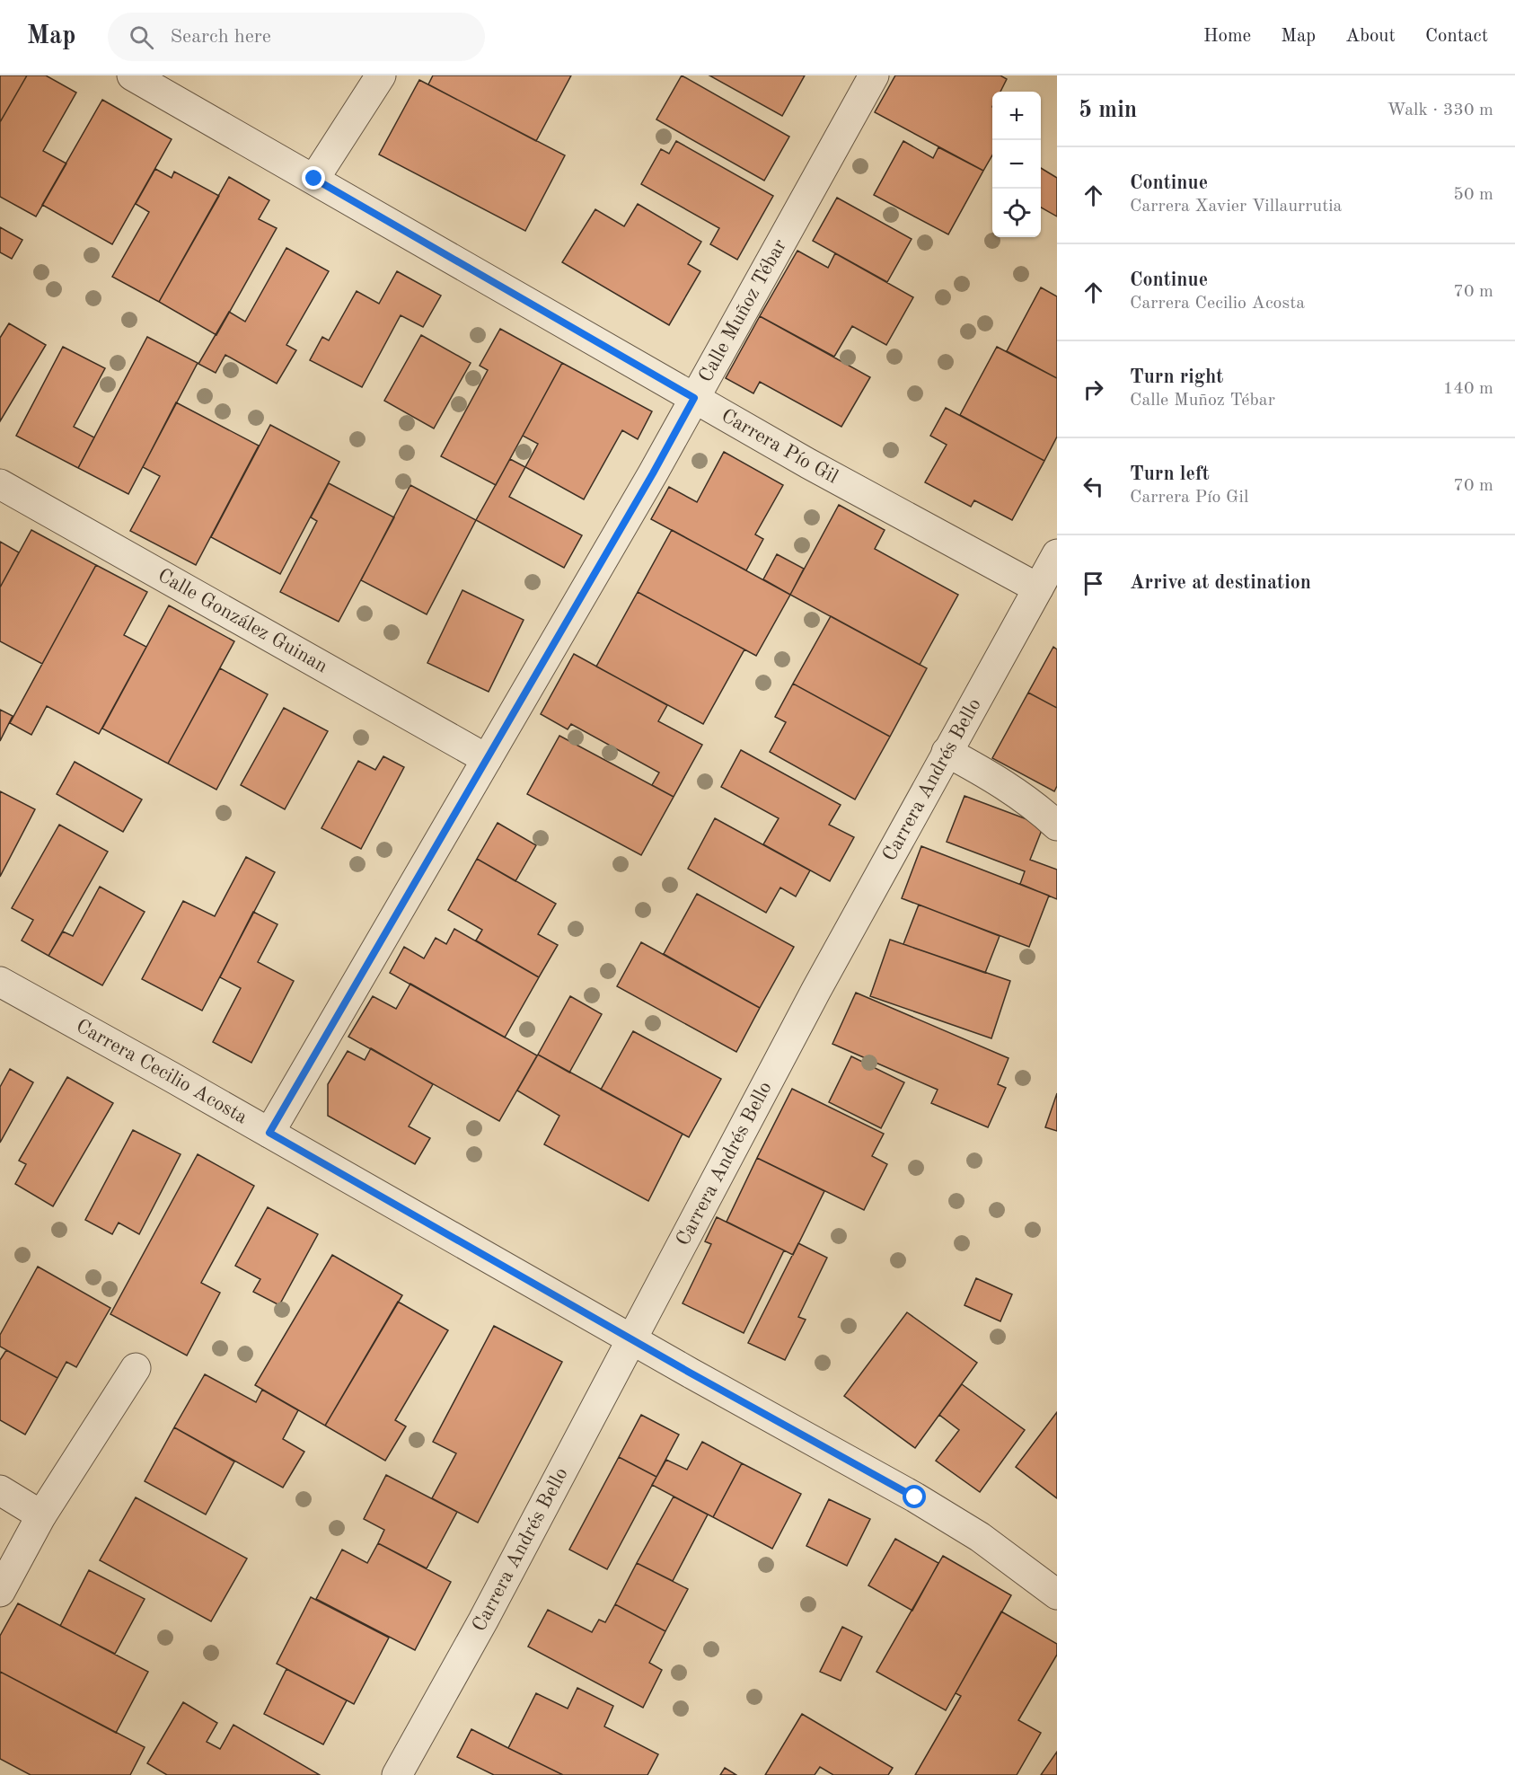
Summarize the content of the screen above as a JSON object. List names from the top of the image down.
{
  "streets": {
    "street": [
      "Calle Muñoz Tébar",
      "Carrera Pío Gil",
      "Calle González Guinan",
      "Carrera Andrés Bello",
      "Carrera Cecilio Acosta"
    ]
  },
  "crossings": [
    ["Calle Muñoz Tébar", "Carrera Pío Gil"],
    ["Calle Muñoz Tébar", "Calle González Guinan"],
    ["Calle Muñoz Tébar", "Carrera Cecilio Acosta"],
    ["Carrera Pío Gil", "Carrera Andrés Bello"],
    ["Carrera Andrés Bello", "Carrera Cecilio Acosta"]
  ],
  "page": {
    "header": "Map",
    "search": "Search here",
    "nav": [
      "Home",
      "Map",
      "About",
      "Contact"
    ],
    "heading": ["5 min", "Walk · 330 m"],
    "map_buttons": ["+", "−"],
    "list": [
      ["Continue", "Carrera Xavier Villaurrutia", "50 m"],
      ["Continue", "Carrera Cecilio Acosta", "70 m"],
      ["Turn right", "Calle Muñoz Tébar", "140 m"],
      ["Turn left", "Carrera Pío Gil", "70 m"],
      "Arrive at destination"
    ]
  }
}
